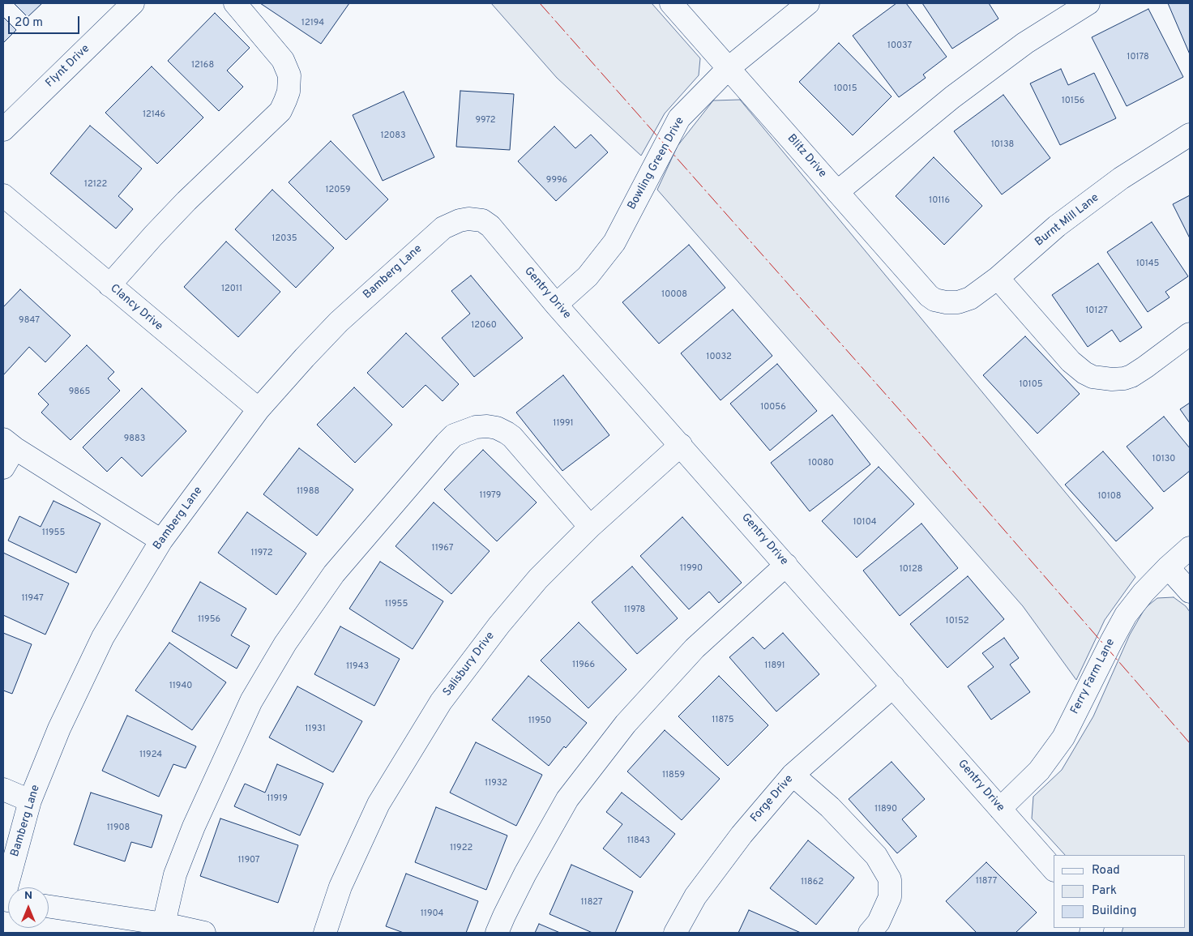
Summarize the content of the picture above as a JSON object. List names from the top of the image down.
{
  "streets": {
    "street": [
      "Flynt Drive",
      "Blitz Drive",
      "Bowling Green Drive",
      "Burnt Mill Lane",
      "Bamberg Lane",
      "Gentry Drive",
      "Clancy Drive",
      "Salisbury Drive",
      "Ferry Farm Lane",
      "Forge Drive"
    ]
  },
  "crossings": [
    ["Blitz Drive", "Bowling Green Drive"],
    ["Blitz Drive", "Burnt Mill Lane"],
    ["Bowling Green Drive", "Gentry Drive"],
    ["Bamberg Lane", "Gentry Drive"],
    ["Bamberg Lane", "Clancy Drive"],
    ["Gentry Drive", "Salisbury Drive"],
    ["Gentry Drive", "Ferry Farm Lane"],
    ["Gentry Drive", "Forge Drive"]
  ],
  "house_numbers": [
    "12194",
    "10037",
    "10178",
    "12168",
    "10015",
    "10156",
    "12146",
    "9972",
    "12083",
    "10138",
    "9996",
    "12122",
    "12059",
    "10116",
    "12035",
    "10145",
    "12011",
    "10008",
    "10127",
    "9847",
    "12060",
    "10032",
    "10105",
    "9865",
    "10056",
    "11991",
    "9883",
    "10130",
    "10080",
    "11988",
    "11979",
    "10108",
    "10104",
    "11955",
    "11967",
    "11972",
    "11990",
    "10128",
    "11947",
    "11955",
    "11978",
    "11956",
    "10152",
    "11966",
    "11891",
    "11943",
    "11940",
    "11875",
    "11950",
    "11931",
    "11924",
    "11859",
    "11932",
    "11919",
    "11890",
    "11908",
    "11843",
    "11922",
    "11907",
    "11877",
    "11862",
    "11827",
    "11904"
  ],
  "legend": ["Road", "Park", "Building"],
  "scale_bar": "20 m",
  "north": "top"
}
